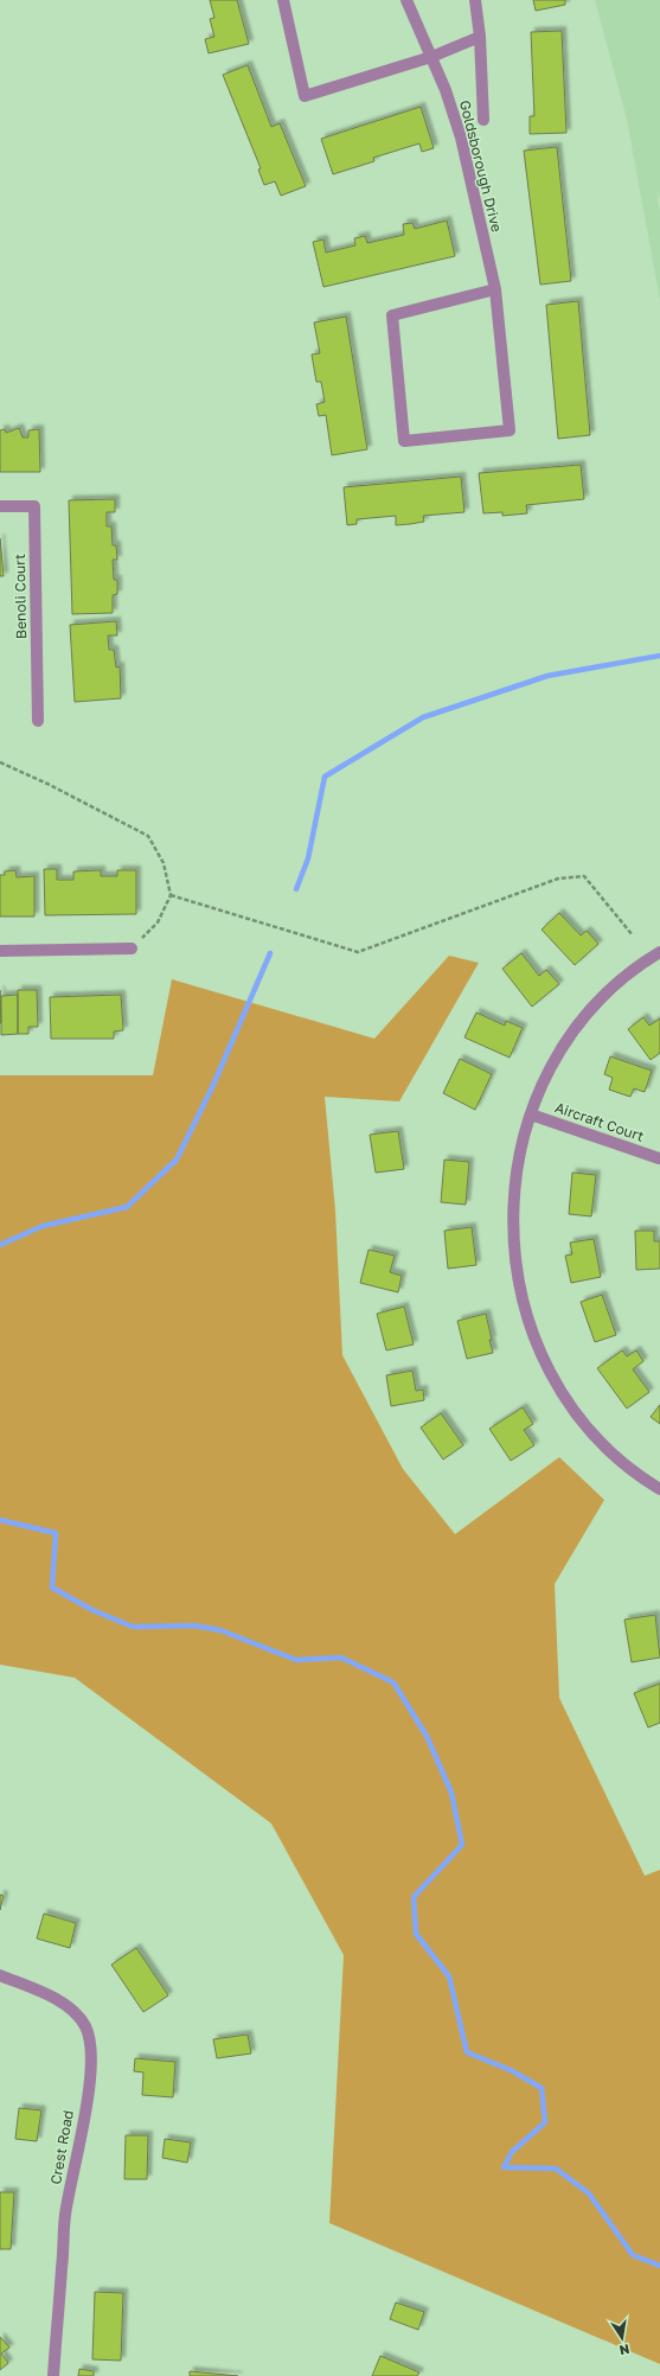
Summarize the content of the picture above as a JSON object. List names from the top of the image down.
{
  "streets": {
    "street": [
      "Goldsborough Drive",
      "Benoli Court",
      "Aircraft Court",
      "Crest Road"
    ]
  },
  "north": "bottom"
}
